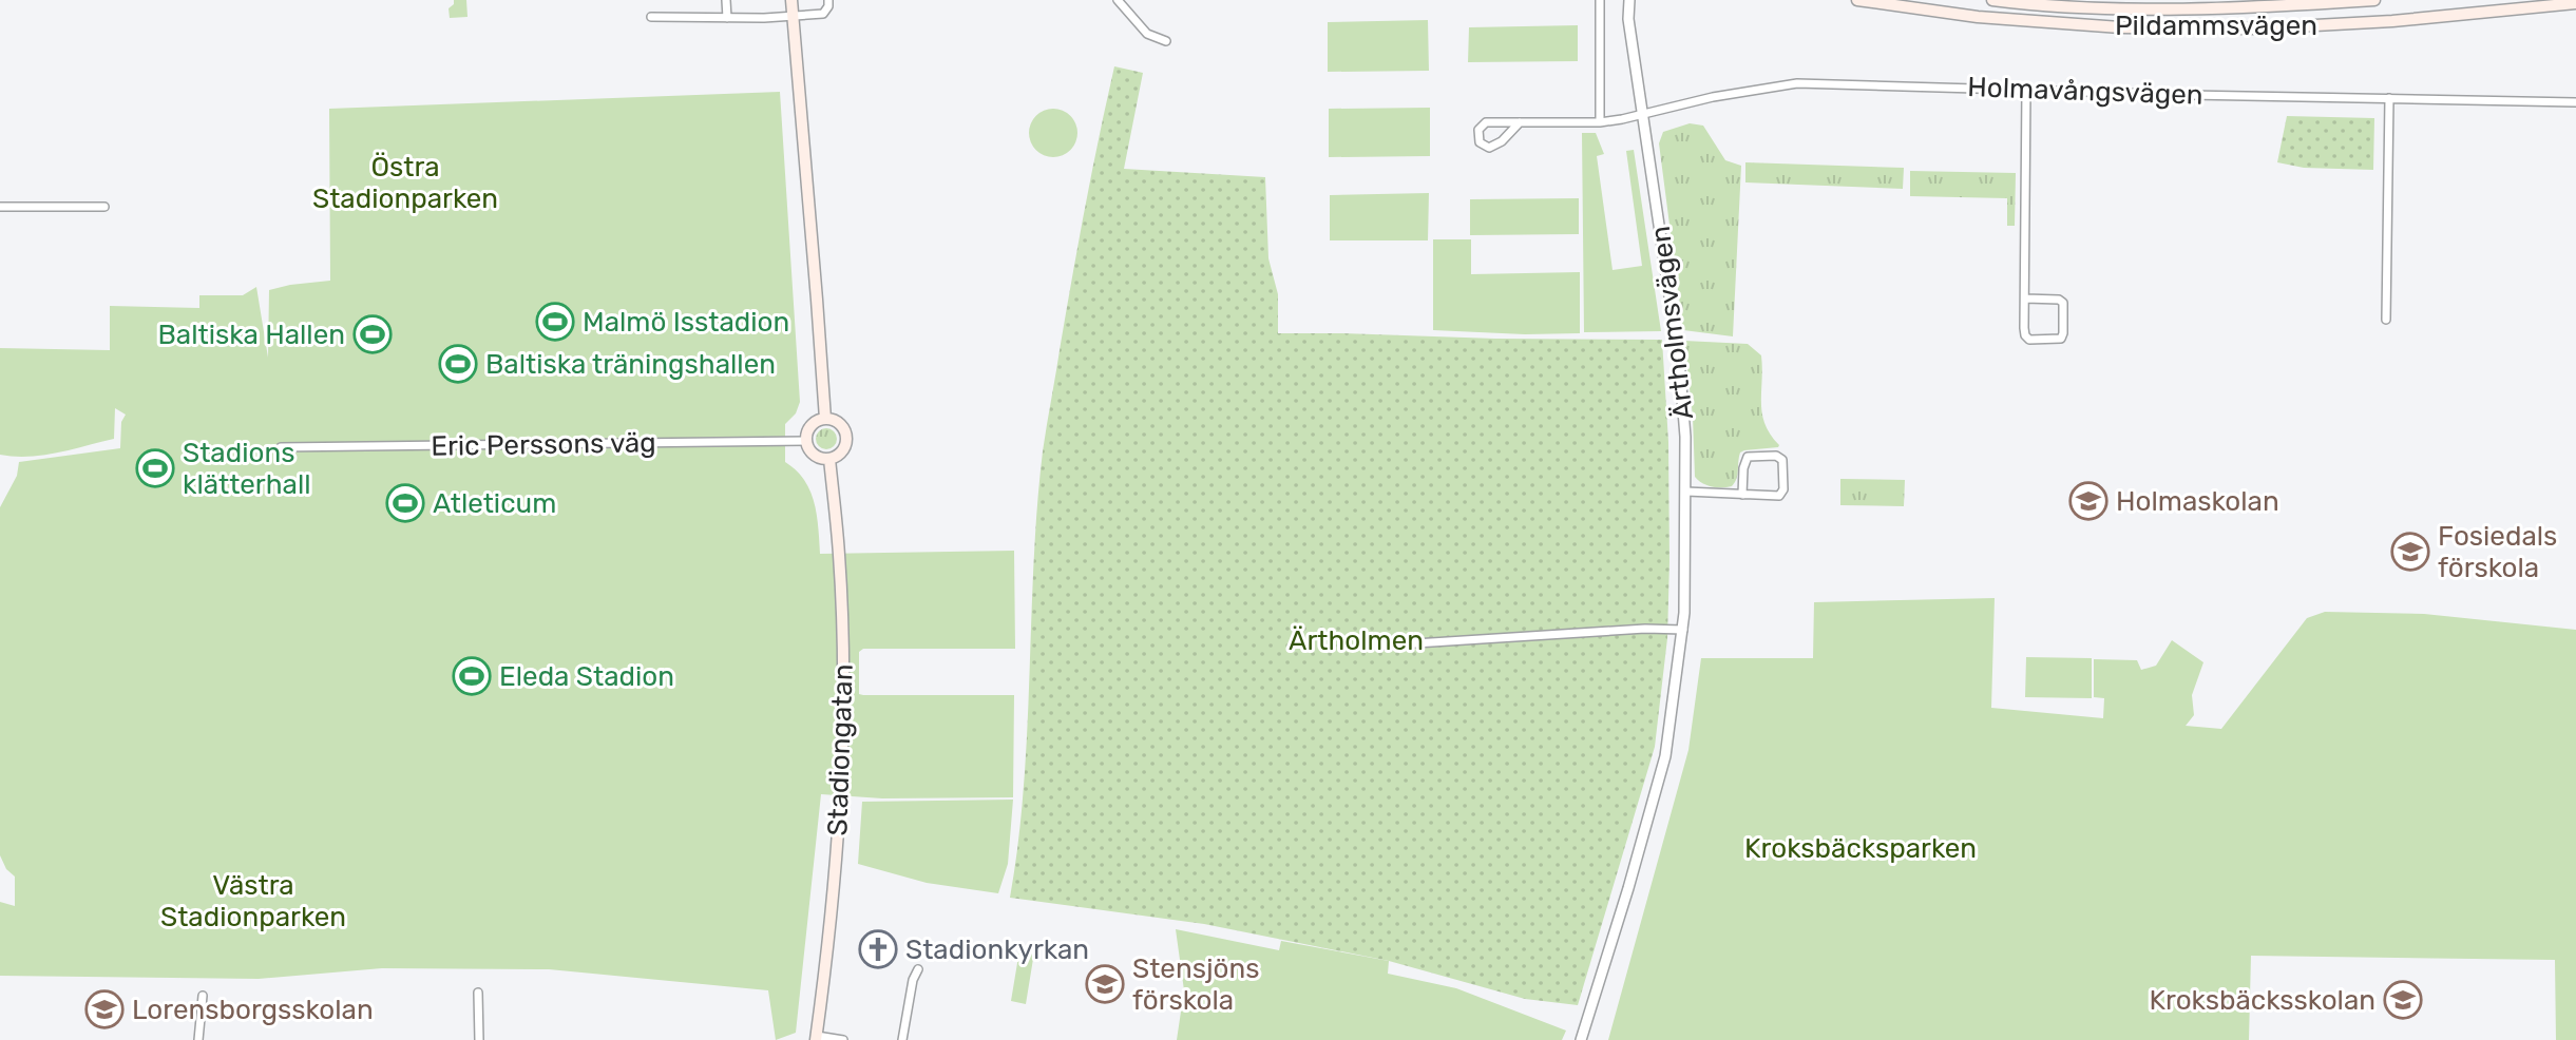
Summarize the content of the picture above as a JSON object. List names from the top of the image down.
{
  "streets": {
    "main road": ["Pildammsvägen", "Stadiongatan"],
    "street": ["Holmavångsvägen", "Ärtholmsvägen", "Eric Perssons väg"]
  },
  "crossings": [
    ["Holmavångsvägen", "Ärtholmsvägen"],
    ["Eric Perssons väg", "Stadiongatan"]
  ],
  "parks": [
    "Östra Stadionparken",
    "Ärtholmen",
    "Kroksbäcksparken",
    "Västra Stadionparken"
  ],
  "places": {
    "sports": [
      "Malmö Isstadion",
      "Baltiska Hallen",
      "Baltiska träningshallen",
      "Stadions klätterhall",
      "Atleticum",
      "Eleda Stadion"
    ],
    "school or university": [
      "Holmaskolan",
      "Fosiedals förskola",
      "Stensjöns förskola",
      "Kroksbäcksskolan",
      "Lorensborgsskolan"
    ],
    "church": ["Stadionkyrkan"]
  }
}
